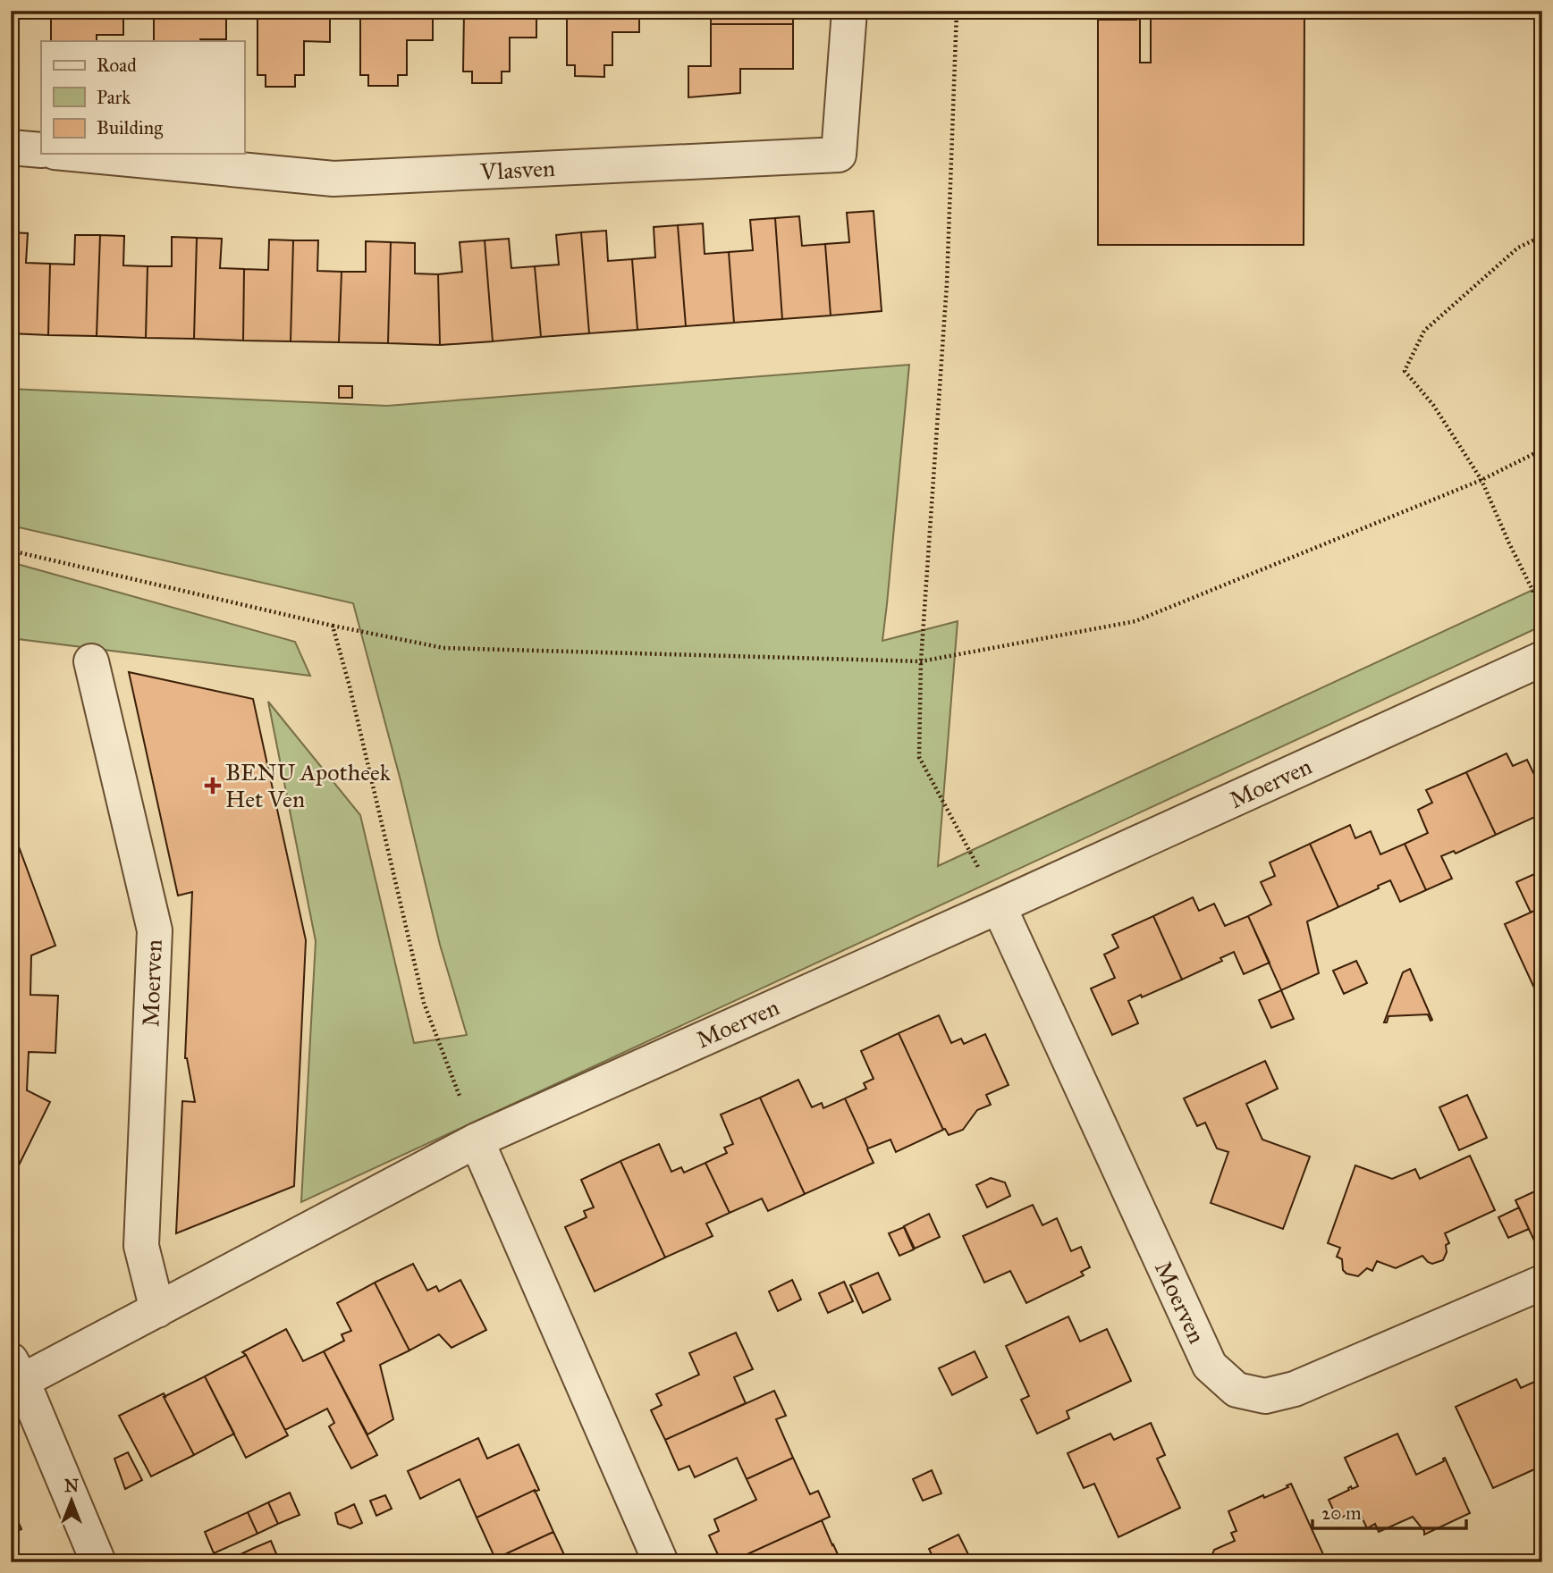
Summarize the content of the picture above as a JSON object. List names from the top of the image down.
{
  "streets": {
    "street": ["Vlasven", "Moerven"]
  },
  "places": {
    "health": ["BENU Apotheek Het Ven"]
  },
  "legend": ["Road", "Park", "Building"],
  "scale_bar": "20 m",
  "north": "top"
}
